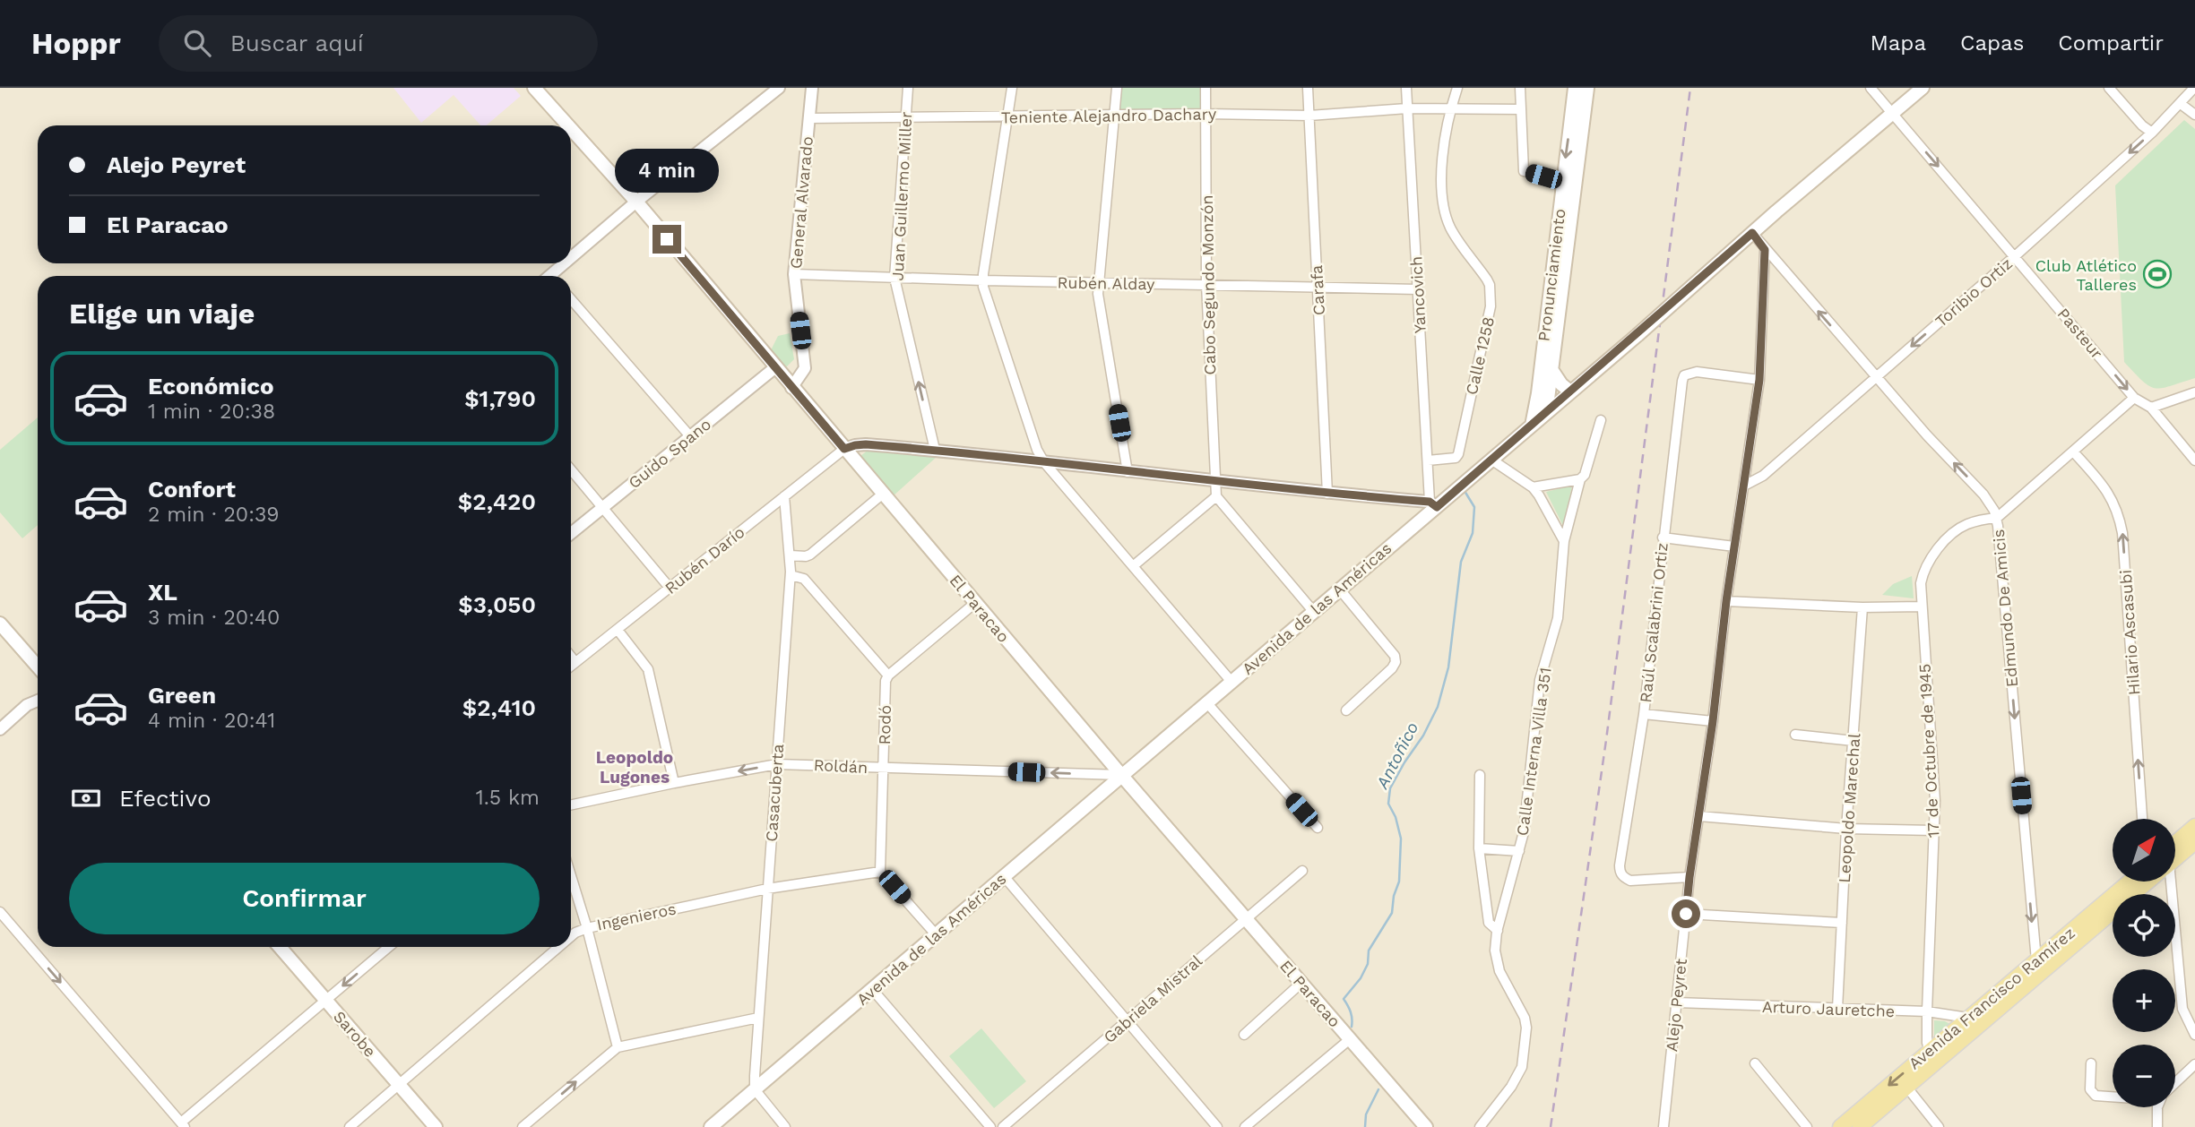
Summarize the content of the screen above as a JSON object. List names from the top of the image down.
{
  "streets": {
    "main road": [
      "Pronunciamiento",
      "El Paracao",
      "Avenida de las Américas",
      "Avenida Francisco Ramírez",
      "Sarobe"
    ],
    "street": [
      "Teniente Alejandro Dachary",
      "Juan Guillermo Miller",
      "General Alvarado",
      "Rubén Alday",
      "Cabo Segundo Monzón",
      "Carafa",
      "Toribio Ortiz",
      "Yancovich",
      "Pasteur",
      "Calle 1258",
      "Guido Spano",
      "Rubén Darío",
      "Edmundo De Amicis",
      "Raúl Scalabrini Ortiz",
      "Hilario Ascasubi",
      "Rodó",
      "17 de Octubre de 1945",
      "Calle Interna Villa 351",
      "Roldán",
      "Casacuberta",
      "Leopoldo Marechal",
      "Ingenieros",
      "Gabriela Mistral",
      "Alejo Peyret",
      "Arturo Jauretche"
    ]
  },
  "crossings": [
    ["Teniente Alejandro Dachary", "Juan Guillermo Miller"],
    ["Teniente Alejandro Dachary", "General Alvarado"],
    ["Teniente Alejandro Dachary", "Cabo Segundo Monzón"],
    ["Teniente Alejandro Dachary", "Carafa"],
    ["Teniente Alejandro Dachary", "Yancovich"],
    ["Teniente Alejandro Dachary", "Calle 1258"],
    ["Juan Guillermo Miller", "Rubén Alday"],
    ["General Alvarado", "Rubén Alday"],
    ["General Alvarado", "El Paracao"],
    ["Pronunciamiento", "Avenida de las Américas"],
    ["Rubén Alday", "Cabo Segundo Monzón"],
    ["Rubén Alday", "Carafa"],
    ["Rubén Alday", "Yancovich"],
    ["Toribio Ortiz", "Pasteur"],
    ["Toribio Ortiz", "Edmundo De Amicis"],
    ["Toribio Ortiz", "Alejo Peyret"],
    ["Yancovich", "Calle 1258"],
    ["Yancovich", "Avenida de las Américas"],
    ["Pasteur", "Avenida de las Américas"],
    ["Guido Spano", "El Paracao"],
    ["Rubén Darío", "El Paracao"],
    ["Rubén Darío", "Casacuberta"],
    ["El Paracao", "Avenida de las Américas"],
    ["El Paracao", "Roldán"],
    ["El Paracao", "Gabriela Mistral"],
    ["Avenida de las Américas", "Edmundo De Amicis"],
    ["Avenida de las Américas", "Roldán"],
    ["Avenida de las Américas", "Casacuberta"],
    ["Edmundo De Amicis", "17 de Octubre de 1945"],
    ["Edmundo De Amicis", "Avenida Francisco Ramírez"],
    ["Edmundo De Amicis", "Alejo Peyret"],
    ["Raúl Scalabrini Ortiz", "Alejo Peyret"],
    ["Rodó", "Roldán"],
    ["Rodó", "Ingenieros"],
    ["17 de Octubre de 1945", "Avenida Francisco Ramírez"],
    ["17 de Octubre de 1945", "Arturo Jauretche"],
    ["Roldán", "Casacuberta"],
    ["Casacuberta", "Ingenieros"],
    ["Leopoldo Marechal", "Arturo Jauretche"],
    ["Ingenieros", "Sarobe"],
    ["Avenida Francisco Ramírez", "Arturo Jauretche"],
    ["Alejo Peyret", "Arturo Jauretche"]
  ],
  "one_way": [
    "Juan Guillermo Miller",
    "Toribio Ortiz",
    "Pasteur",
    "Hilario Ascasubi",
    "Roldán"
  ],
  "districts": ["Leopoldo Lugones"],
  "water": ["Antoñico"],
  "places": {
    "sports": ["Club Atlético Talleres"]
  },
  "north": "top right",
  "page": {
    "header": "Hoppr",
    "search": "Buscar aquí",
    "nav": ["Mapa", "Capas", "Compartir"],
    "banner": ["Alejo Peyret", "El Paracao"],
    "bubble": "4 min",
    "heading": "Elige un viaje",
    "list": [
      {
        "name": "Económico",
        "note": "1 min · 20:38",
        "value": "$1,790"
      },
      {
        "name": "Confort",
        "note": "2 min · 20:39",
        "value": "$2,420"
      },
      {
        "name": "XL",
        "note": "3 min · 20:40",
        "value": "$3,050"
      },
      {
        "name": "Green",
        "note": "4 min · 20:41",
        "value": "$2,410"
      }
    ],
    "pay": ["Efectivo", "1.5 km"],
    "map_buttons": ["+", "−"],
    "buttons": "Confirmar"
  }
}
